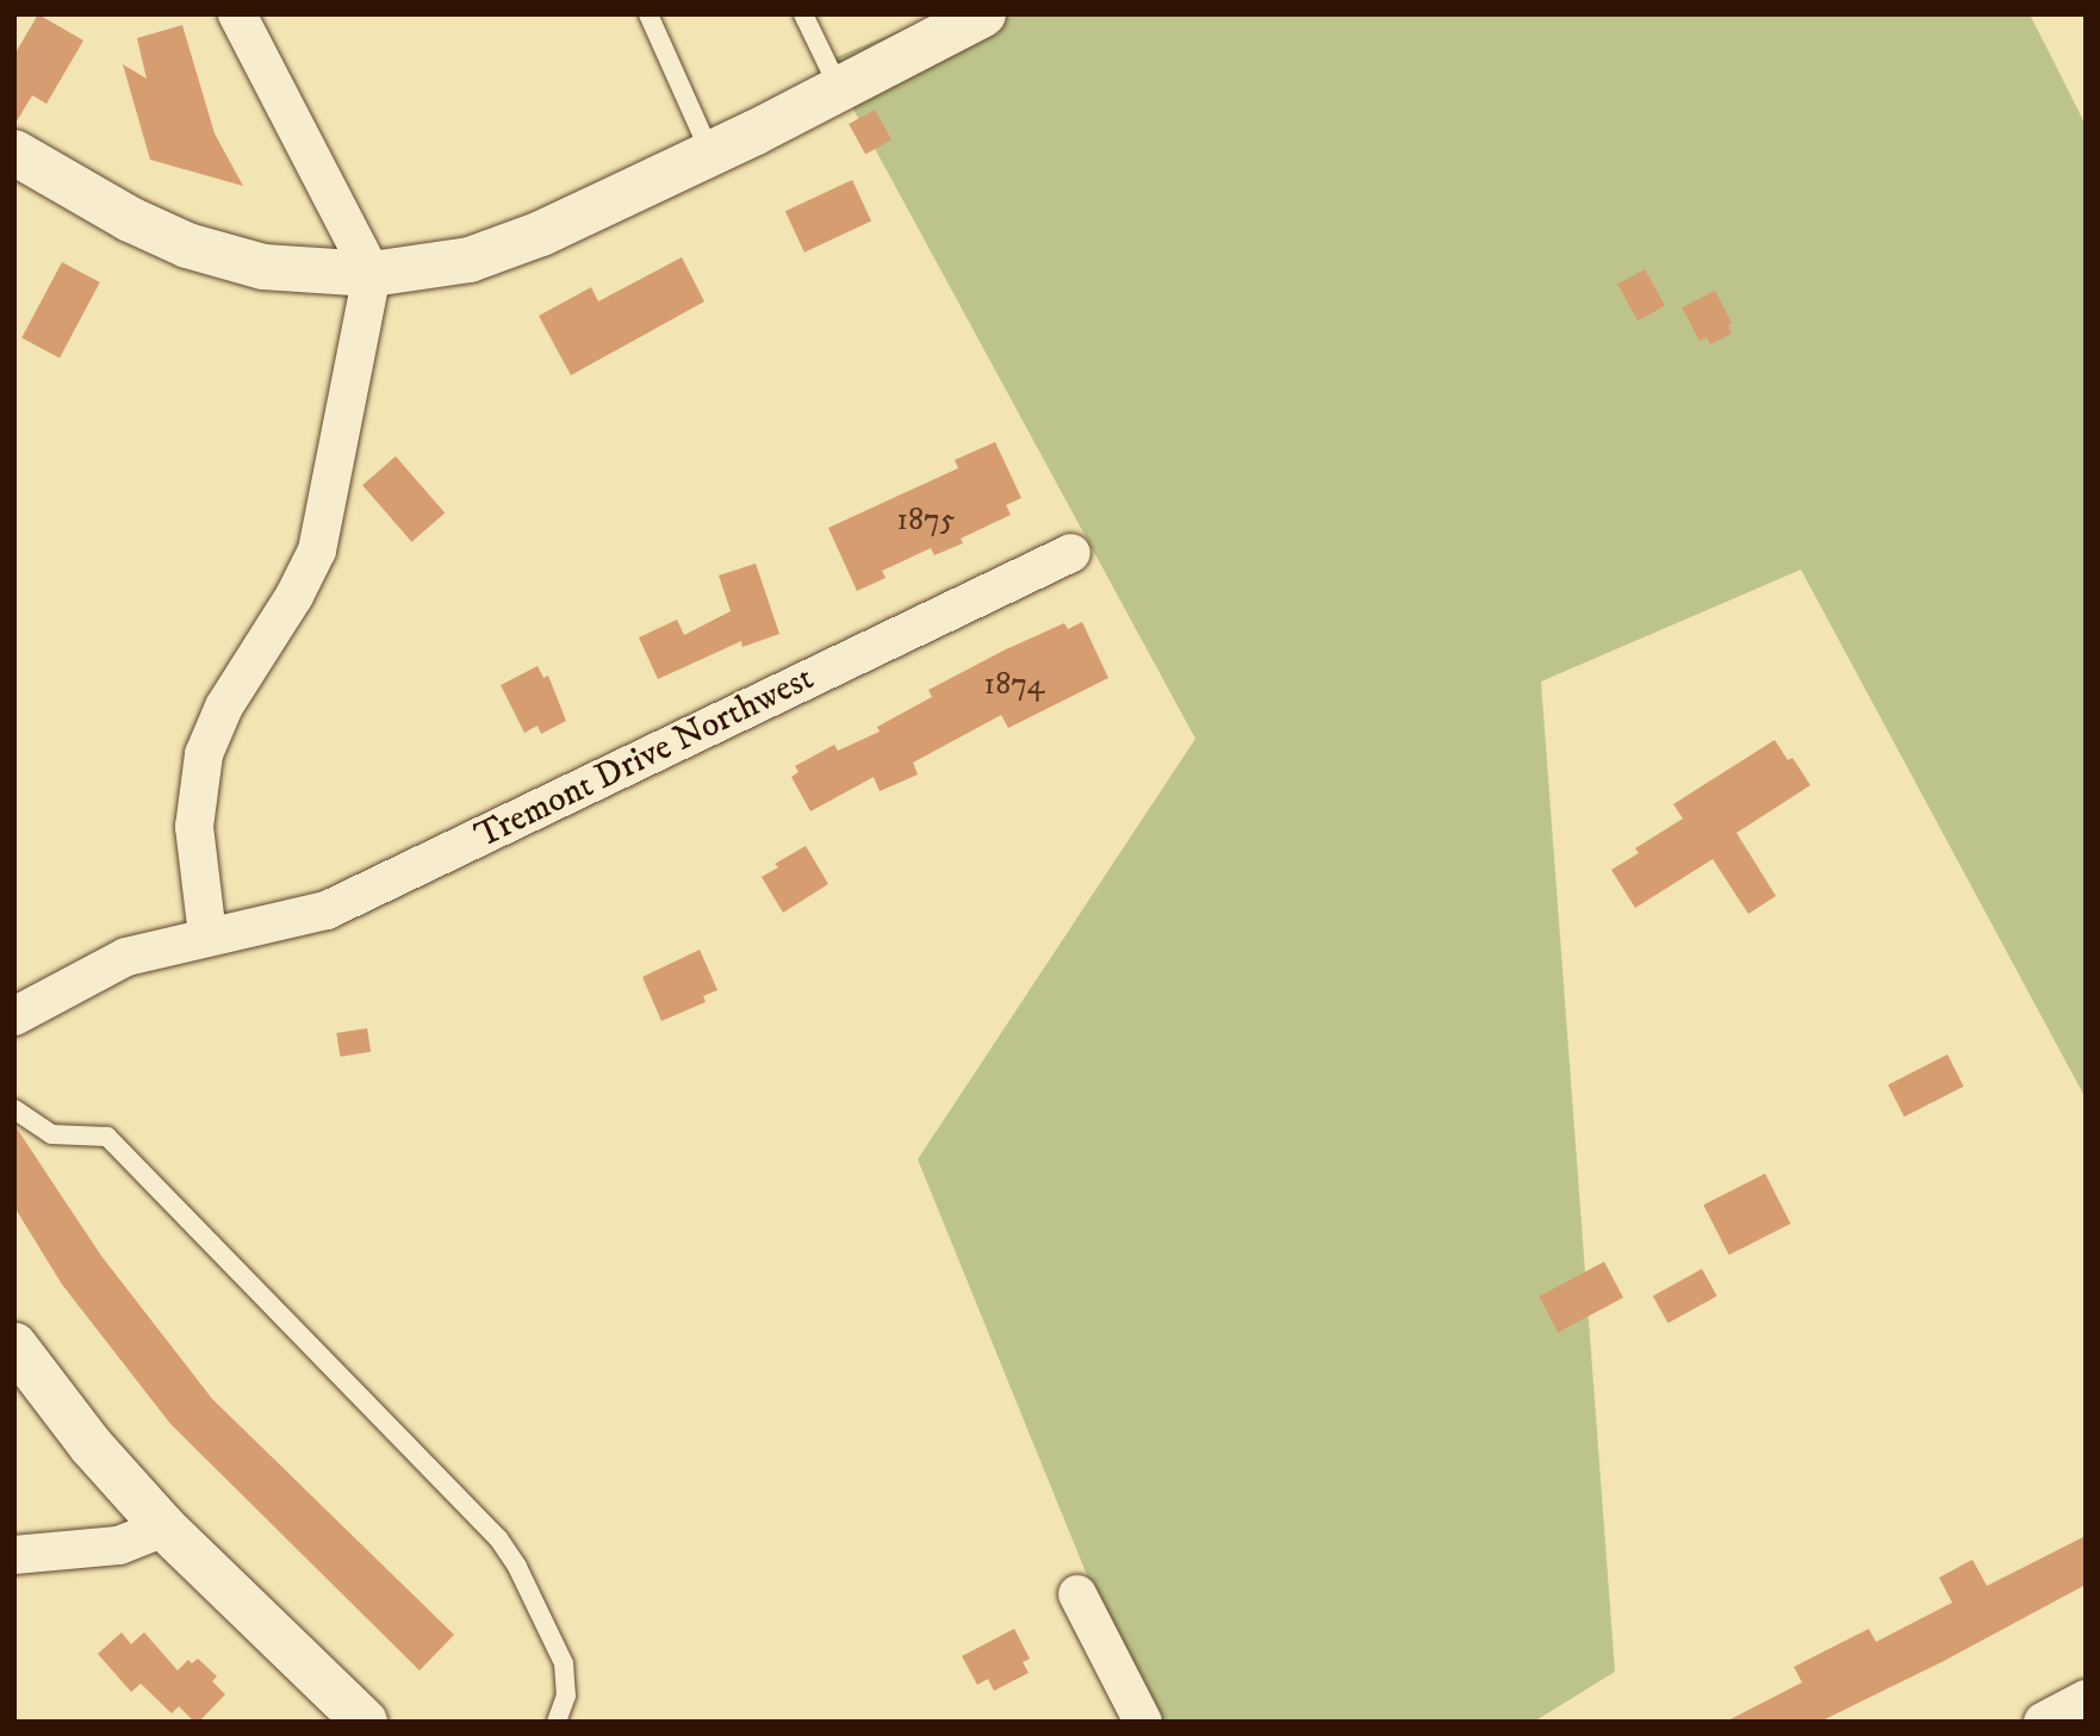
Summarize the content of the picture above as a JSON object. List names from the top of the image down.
{
  "streets": {
    "street": ["Tremont Drive Northwest"]
  },
  "house_numbers": ["1875", "1874"]
}
